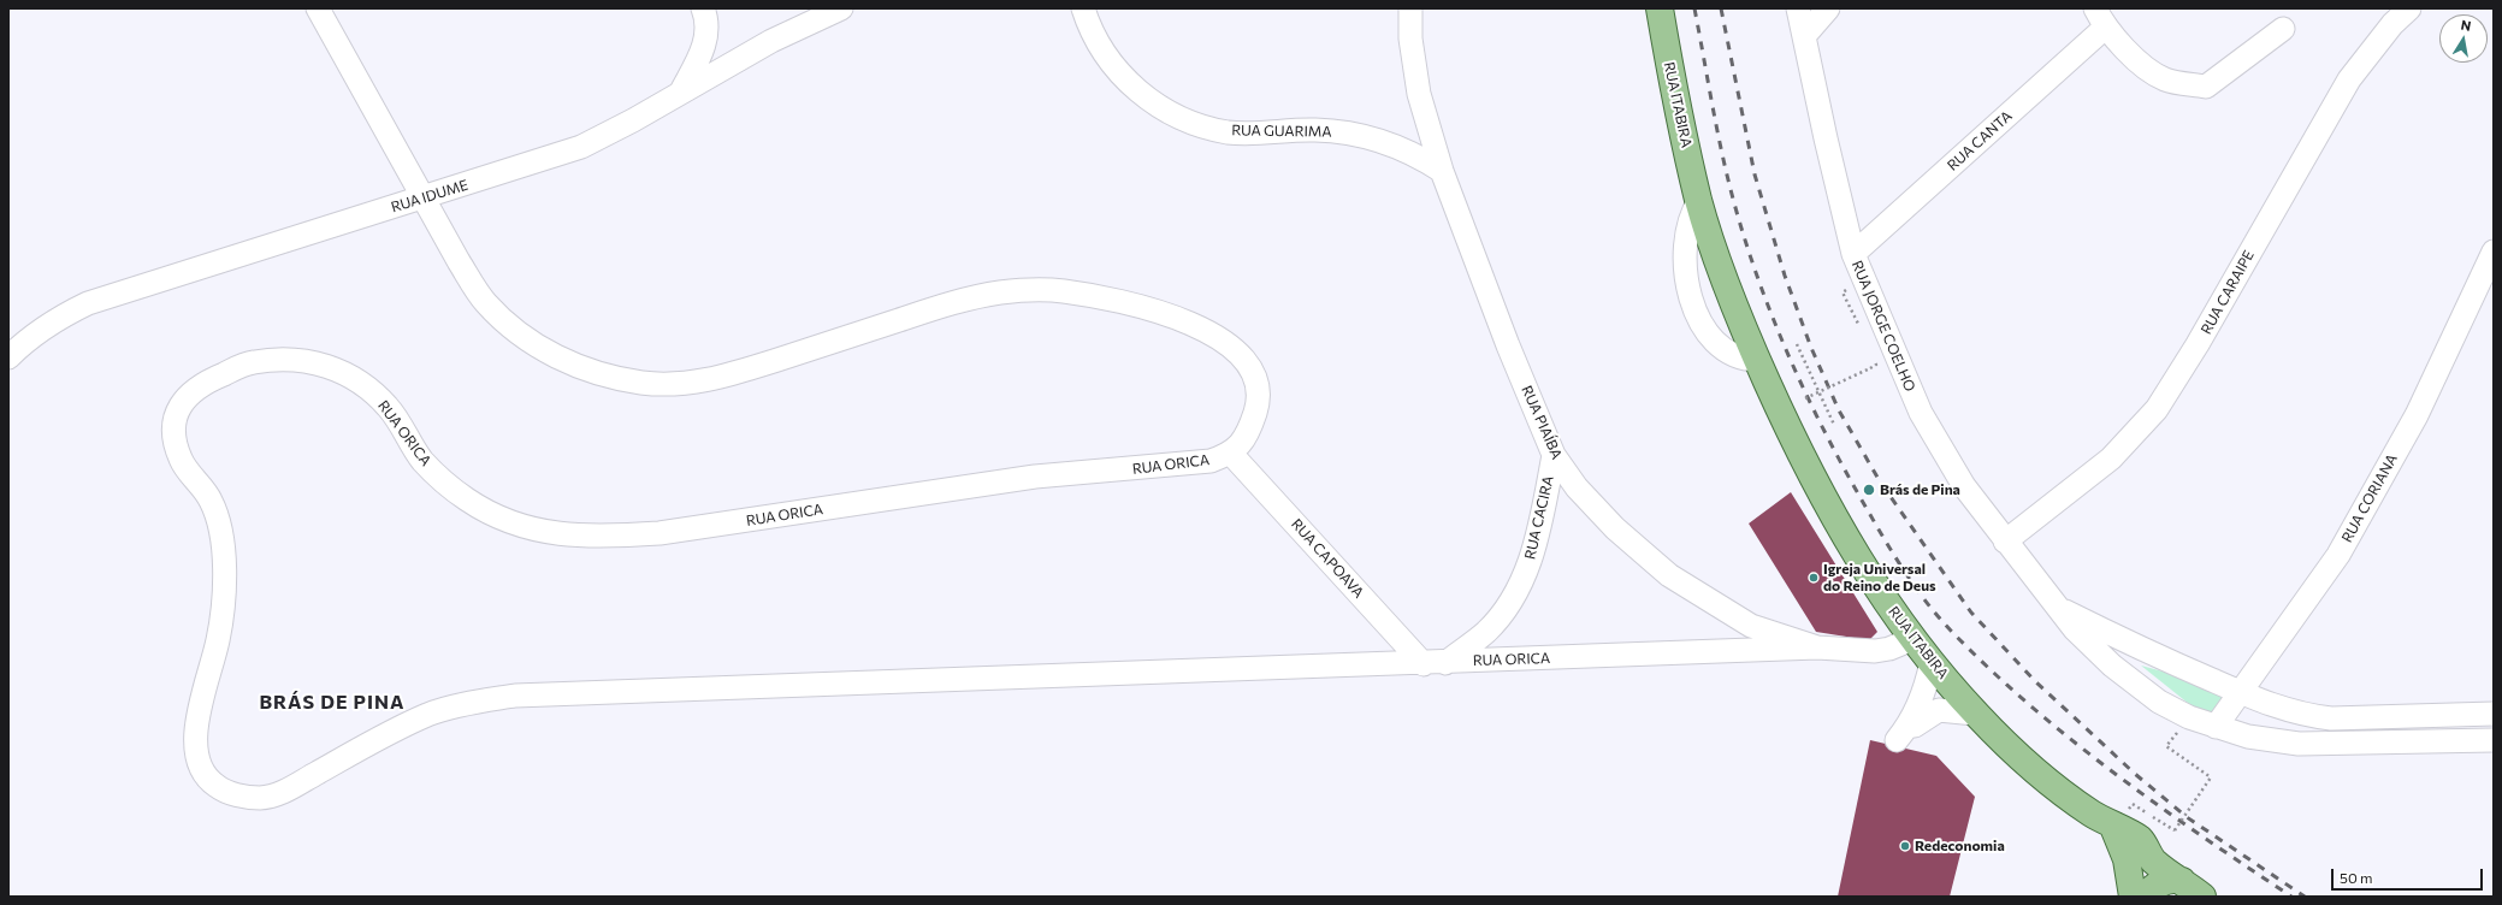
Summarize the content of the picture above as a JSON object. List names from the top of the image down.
{
  "streets": {
    "main road": ["RUA ITABIRA"],
    "street": [
      "RUA GUARIMA",
      "RUA CANTA",
      "RUA IDUME",
      "RUA CARAIPE",
      "RUA JORGE COELHO",
      "RUA PIAÍBA",
      "RUA ORICA",
      "RUA CORIANA",
      "RUA CACIRA",
      "RUA CAPOAVA"
    ]
  },
  "crossings": [
    ["RUA ITABIRA", "RUA PIAÍBA"],
    ["RUA GUARIMA", "RUA PIAÍBA"],
    ["RUA CANTA", "RUA JORGE COELHO"],
    ["RUA CARAIPE", "RUA JORGE COELHO"],
    ["RUA JORGE COELHO", "RUA CORIANA"],
    ["RUA PIAÍBA", "RUA ORICA"],
    ["RUA PIAÍBA", "RUA CACIRA"],
    ["RUA ORICA", "RUA CACIRA"],
    ["RUA ORICA", "RUA CAPOAVA"],
    ["RUA CACIRA", "RUA CAPOAVA"]
  ],
  "districts": ["BRÁS DE PINA"],
  "places": ["Brás de Pina", "Igreja Universal do Reino de Deus", "Redeconomia"],
  "scale_bar": "50 m",
  "north": "top"
}
